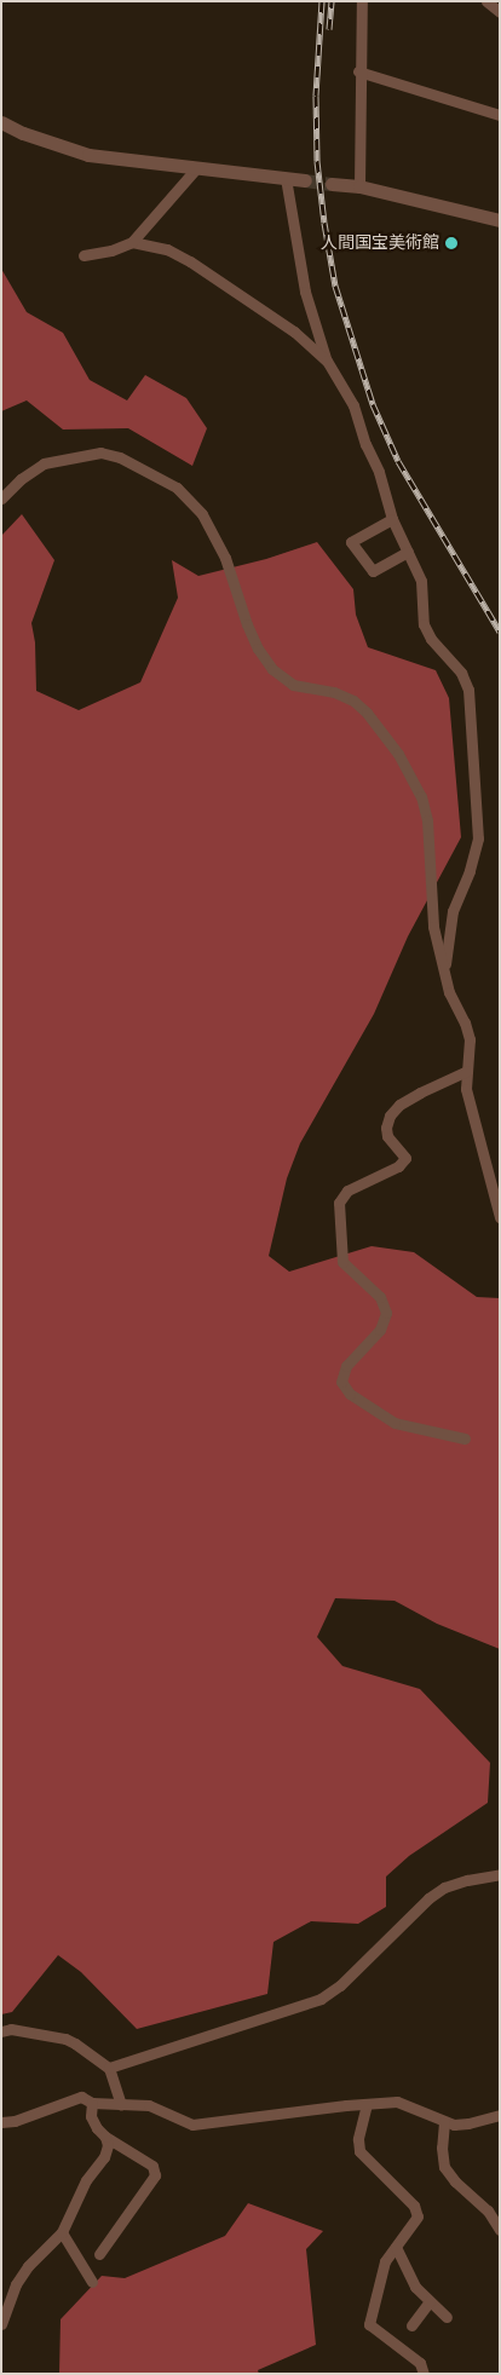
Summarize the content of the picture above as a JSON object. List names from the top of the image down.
{
  "places": ["人間国宝美術館"]
}
